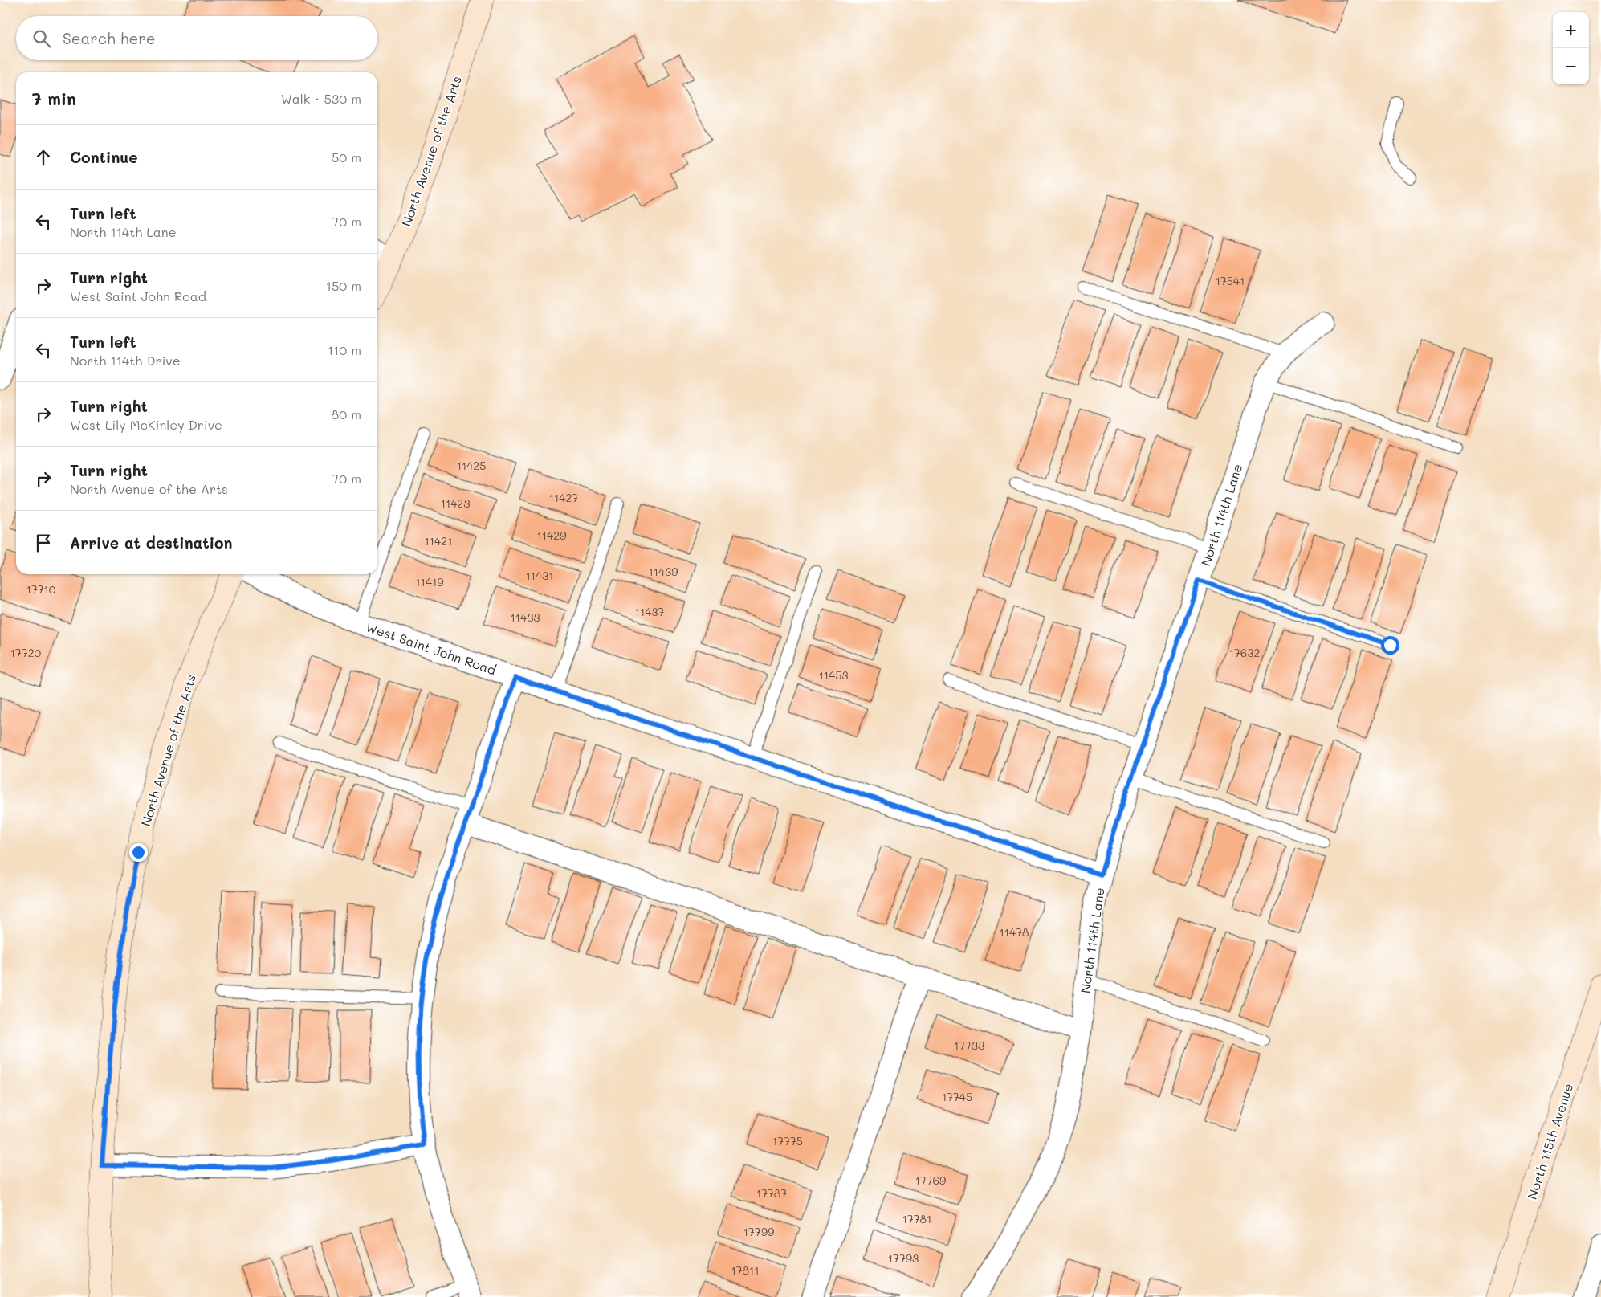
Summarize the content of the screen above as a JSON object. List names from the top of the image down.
{
  "streets": {
    "street": [
      "North Avenue of the Arts",
      "North 114th Lane",
      "West Saint John Road",
      "North 115th Avenue"
    ]
  },
  "crossings": [
    ["North 114th Lane", "West Saint John Road"]
  ],
  "house_numbers": [
    "17541",
    "11425",
    "11427",
    "11423",
    "11429",
    "11421",
    "11439",
    "11431",
    "11419",
    "17710",
    "11437",
    "11433",
    "17720",
    "17632",
    "11453",
    "11478",
    "17733",
    "17745",
    "17775",
    "17769",
    "17787",
    "17781",
    "17799",
    "17793",
    "17811"
  ],
  "page": {
    "map_buttons": ["+", "−"],
    "search": "Search here",
    "heading": ["7 min", "Walk · 530 m"],
    "list": [
      ["Continue", "50 m"],
      ["Turn left", "North 114th Lane", "70 m"],
      ["Turn right", "West Saint John Road", "150 m"],
      ["Turn left", "North 114th Drive", "110 m"],
      ["Turn right", "West Lily McKinley Drive", "80 m"],
      ["Turn right", "North Avenue of the Arts", "70 m"],
      "Arrive at destination"
    ]
  }
}
